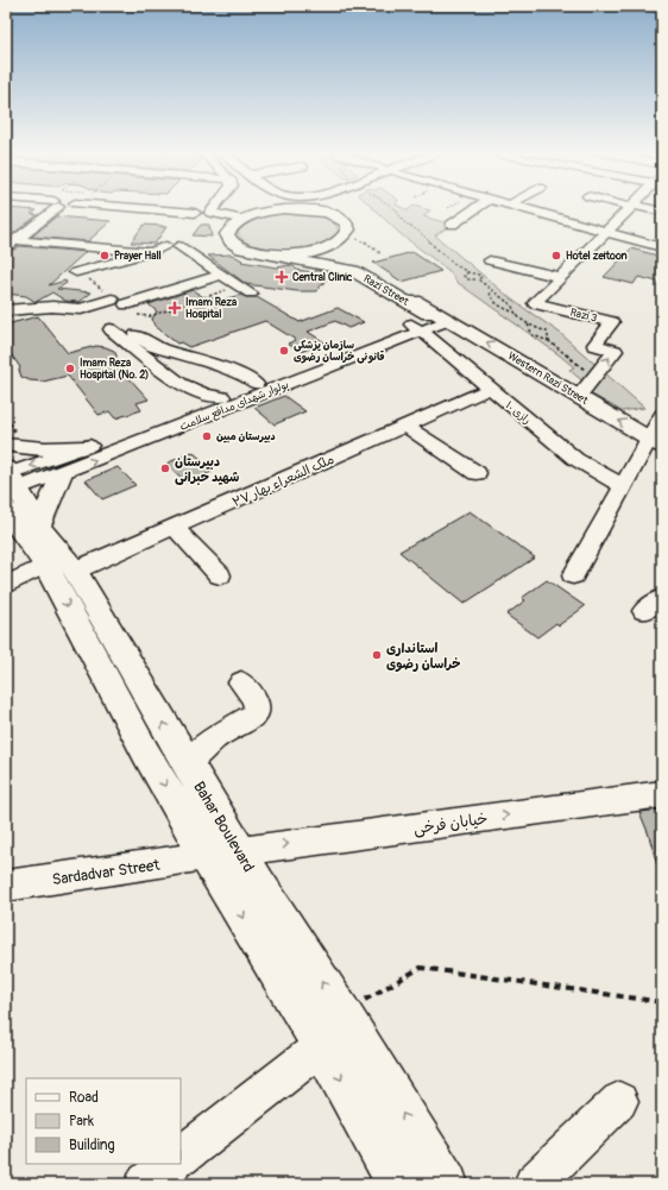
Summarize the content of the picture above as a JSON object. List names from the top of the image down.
{
  "streets": {
    "main road": ["Razi Street", "Western Razi Street", "Bahar Boulevard"],
    "street": [
      "Razi 3",
      "بولوار شهدای مدافع سلامت",
      "رازی ۱۰",
      "ملک الشعراء بهار ۲۷",
      "خیابان فرخی",
      "Sardadvar Street"
    ]
  },
  "crossings": [
    ["Razi Street", "Western Razi Street"],
    ["Razi Street", "بولوار شهدای مدافع سلامت"],
    ["Razi 3", "Western Razi Street"],
    ["Western Razi Street", "بولوار شهدای مدافع سلامت"],
    ["بولوار شهدای مدافع سلامت", "رازی ۱۰"],
    ["بولوار شهدای مدافع سلامت", "Bahar Boulevard"],
    ["رازی ۱۰", "ملک الشعراء بهار ۲۷"],
    ["ملک الشعراء بهار ۲۷", "Bahar Boulevard"],
    ["خیابان فرخی", "Bahar Boulevard"],
    ["Bahar Boulevard", "Sardadvar Street"]
  ],
  "one_way": ["Western Razi Street", "خیابان فرخی"],
  "places": {
    "other": [
      "Prayer Hall",
      "Hotel zeitoon",
      "سازمان پزشکی قانونی خراسان رضوی",
      "Imam Reza Hospital (No. 2)",
      "دبیرستان مبین",
      "دبیرستان شهید حبرانی",
      "استانداری خراسان رضوی"
    ],
    "health": ["Central Clinic", "Imam Reza Hospital"]
  },
  "legend": ["Road", "Park", "Building"]
}
